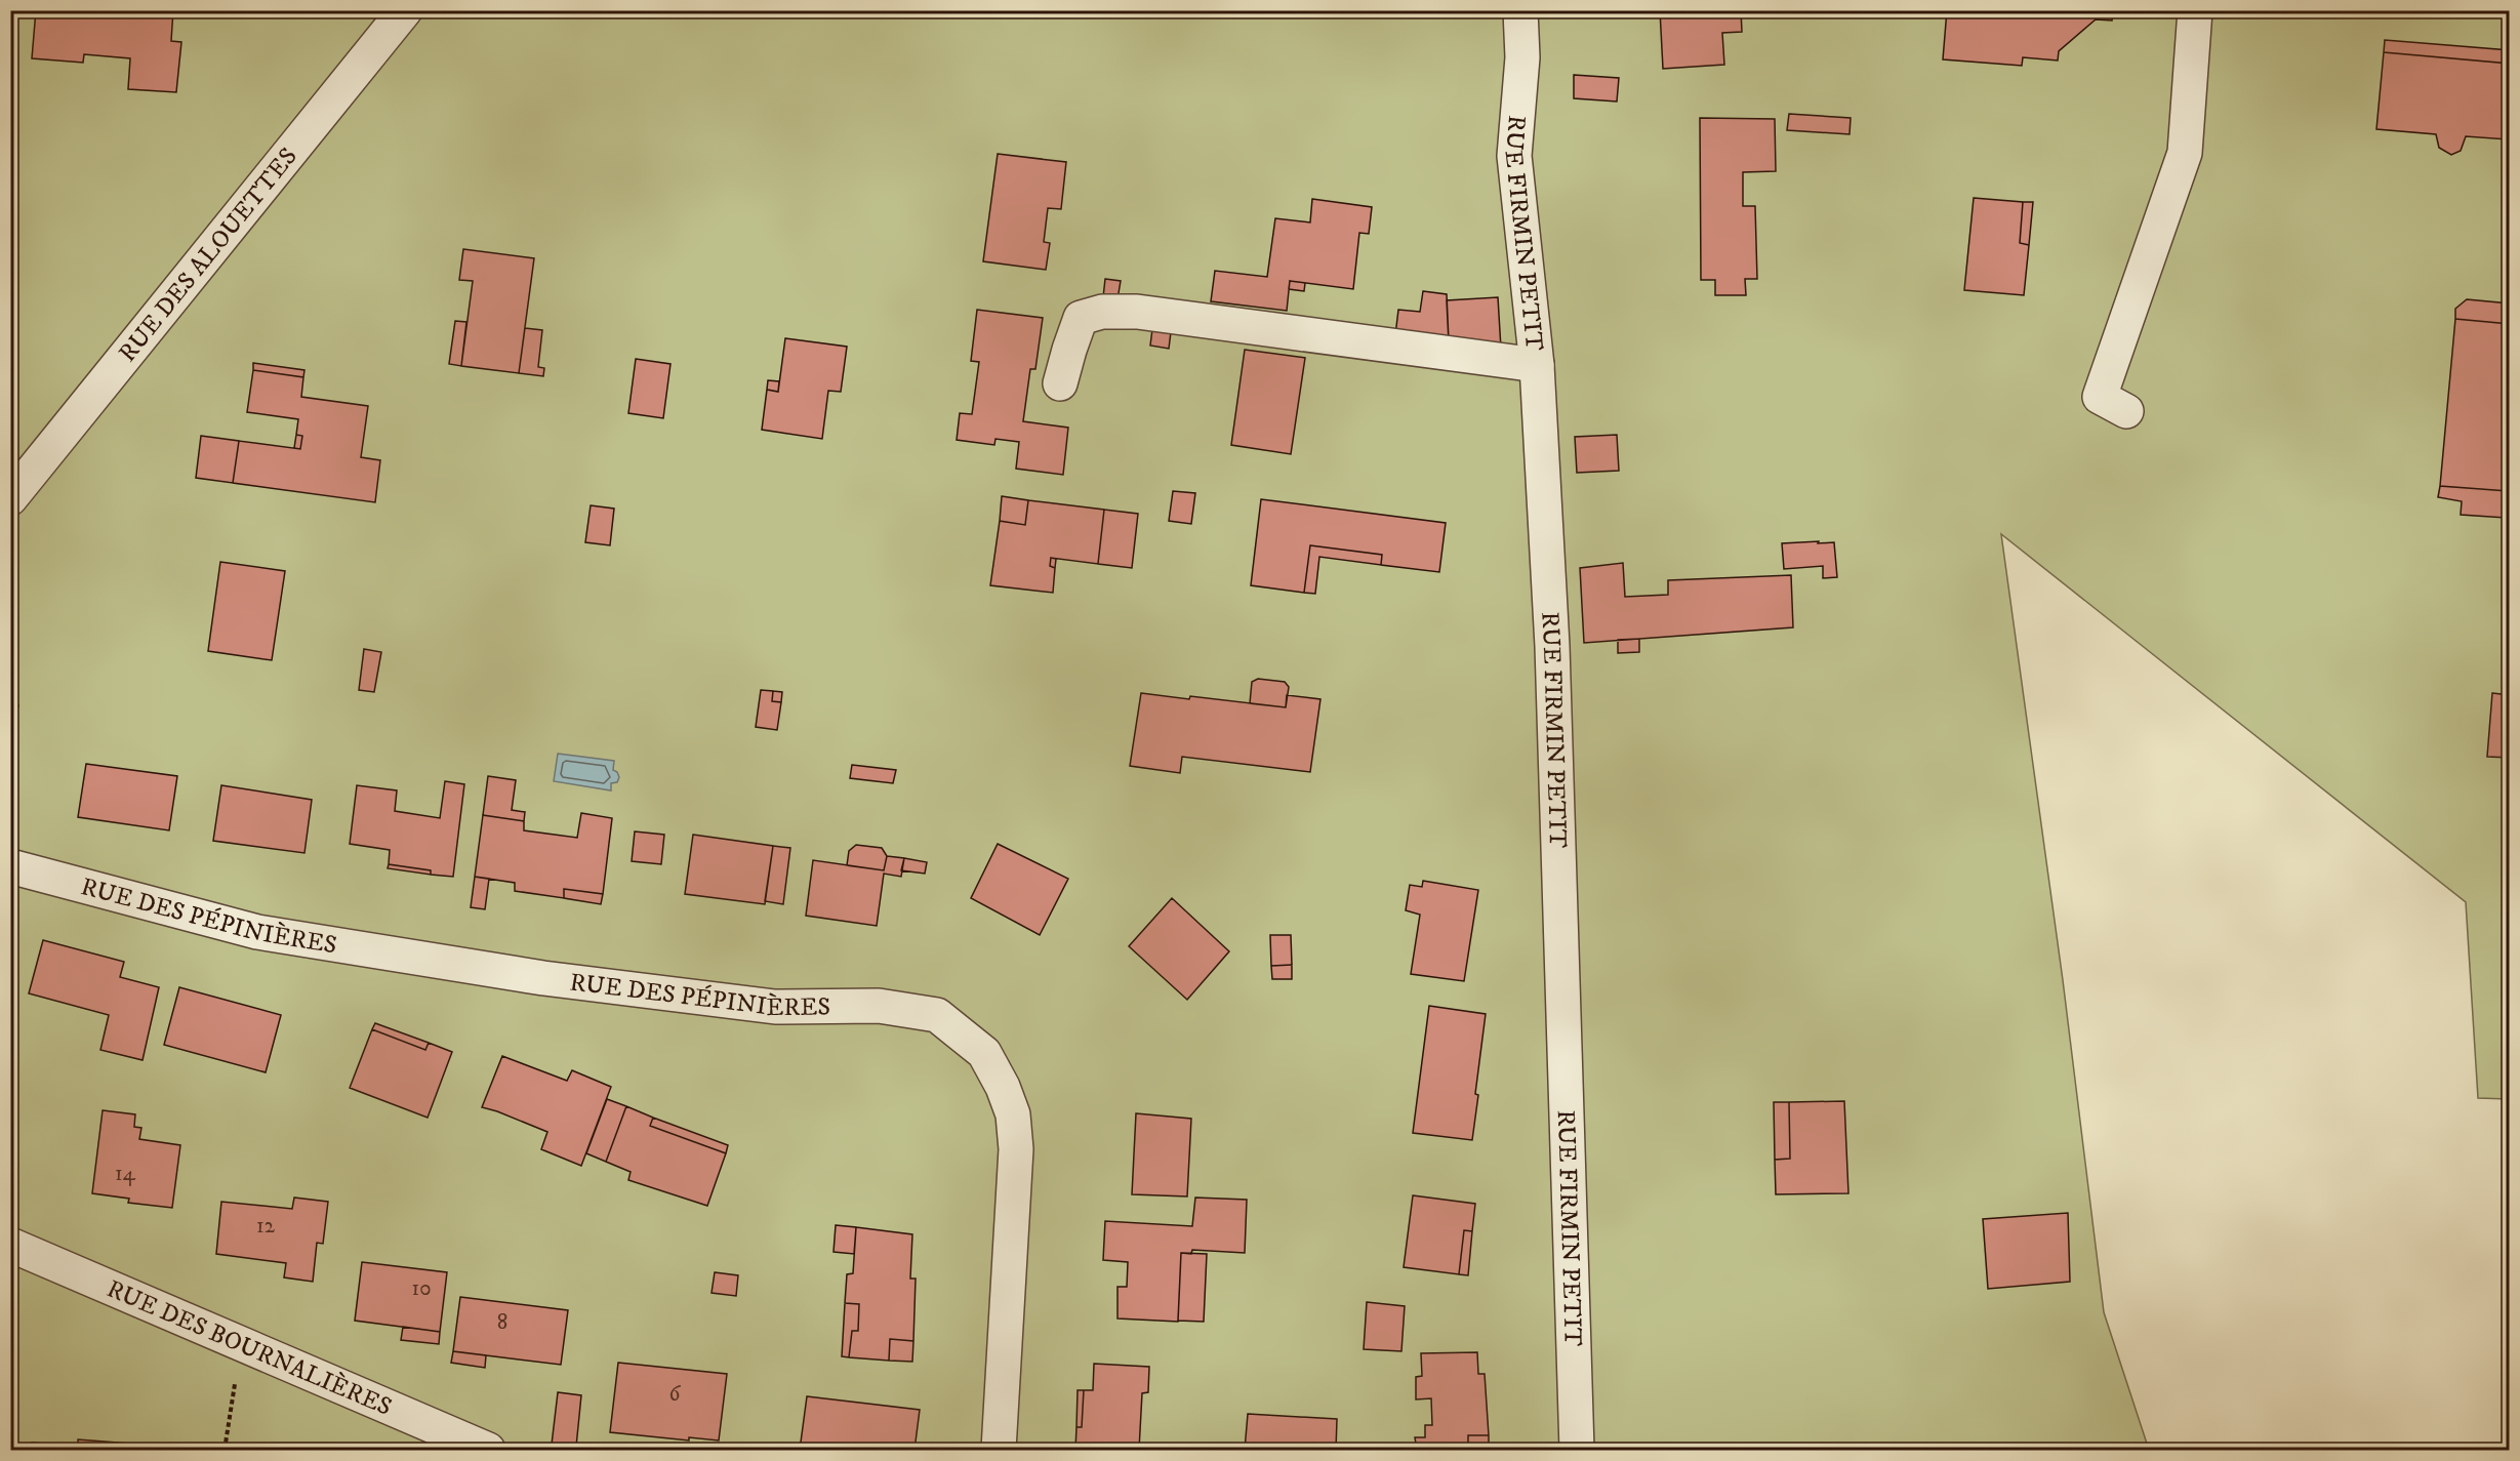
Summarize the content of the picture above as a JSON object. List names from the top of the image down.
{
  "streets": {
    "street": [
      "RUE FIRMIN PETIT",
      "RUE DES ALOUETTES",
      "RUE DES PÉPINIÈRES",
      "RUE DES BOURNALIÈRES"
    ]
  },
  "house_numbers": [
    "14",
    "12",
    "10",
    "8",
    "6"
  ]
}
